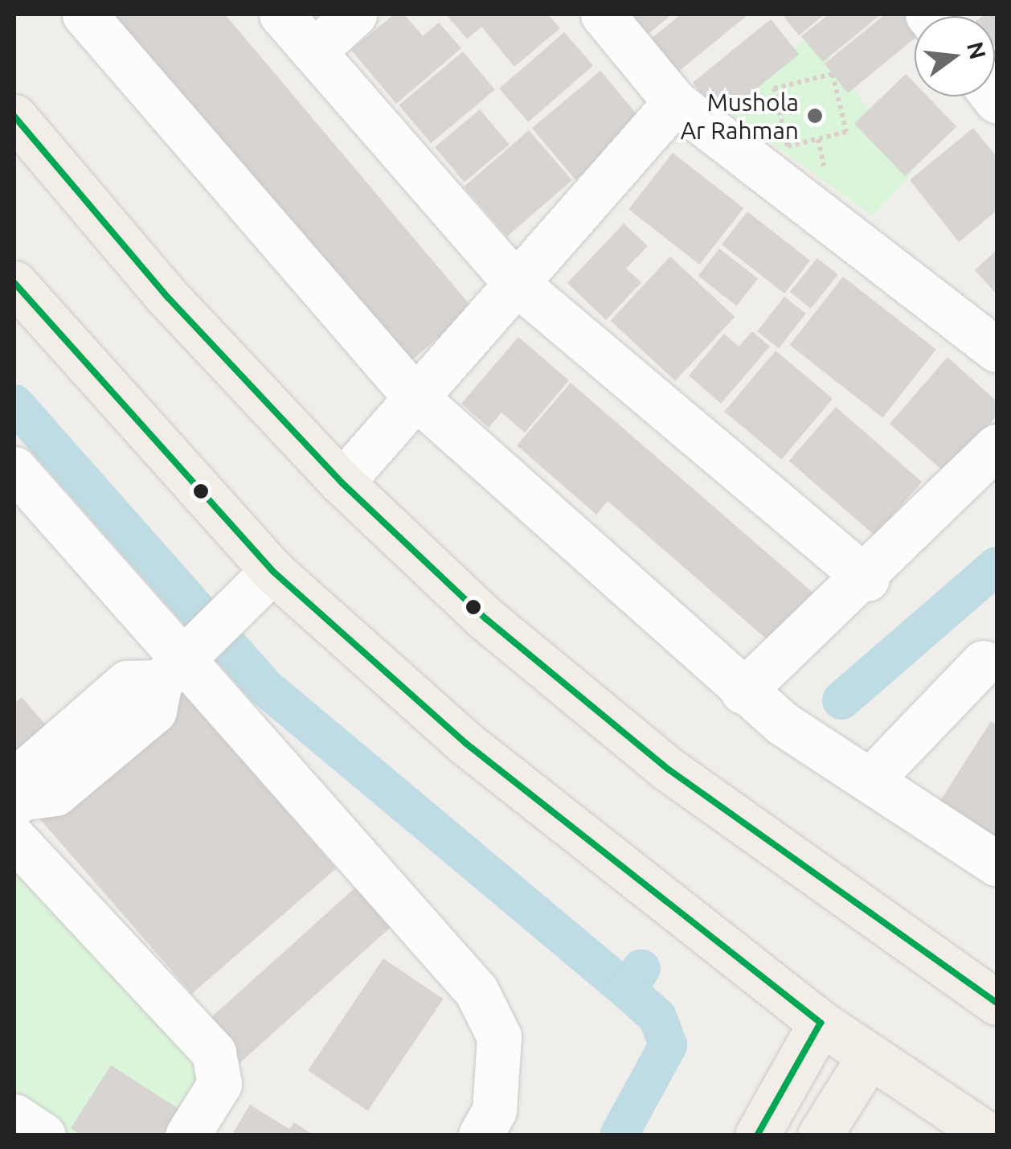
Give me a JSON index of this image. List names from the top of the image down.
{
  "places": ["Mushola Ar Rahman"],
  "north": "right"
}
